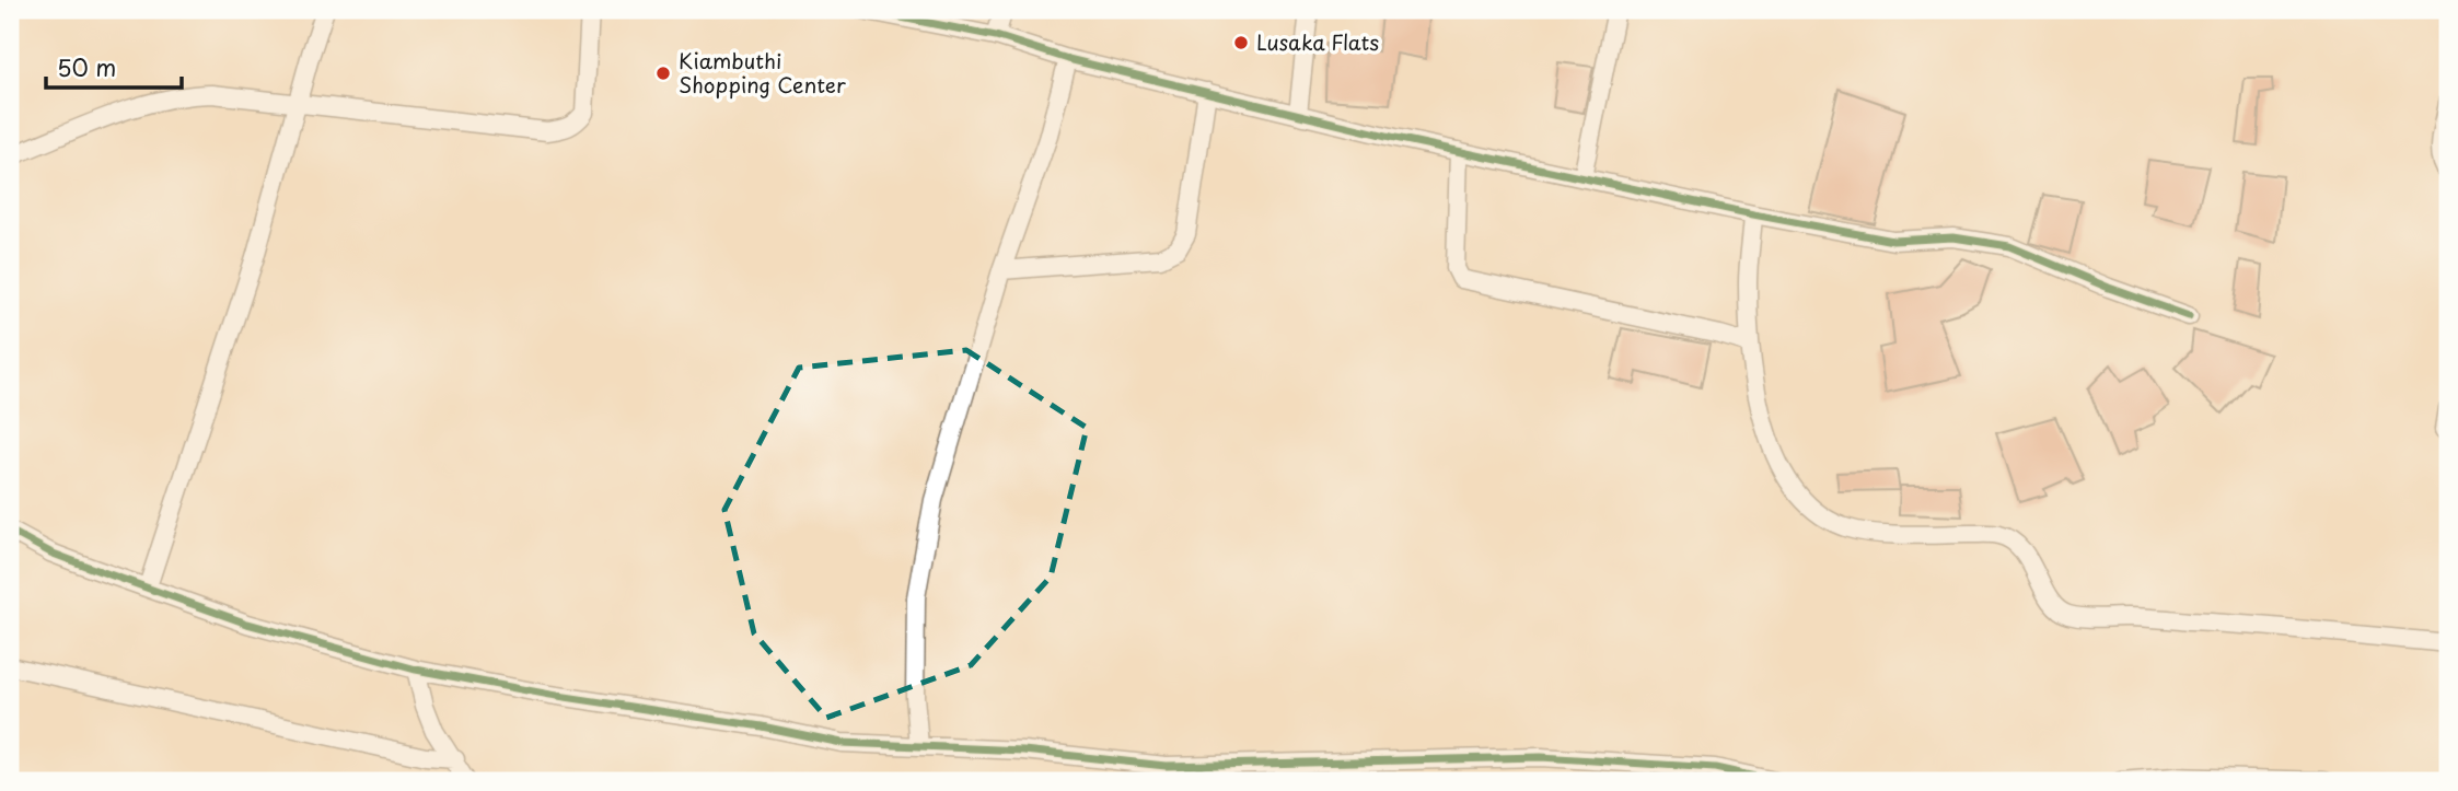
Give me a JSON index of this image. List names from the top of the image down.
{
  "places": ["Lusaka Flats", "Kiambuthi Shopping Center"],
  "scale_bar": "50 m"
}
